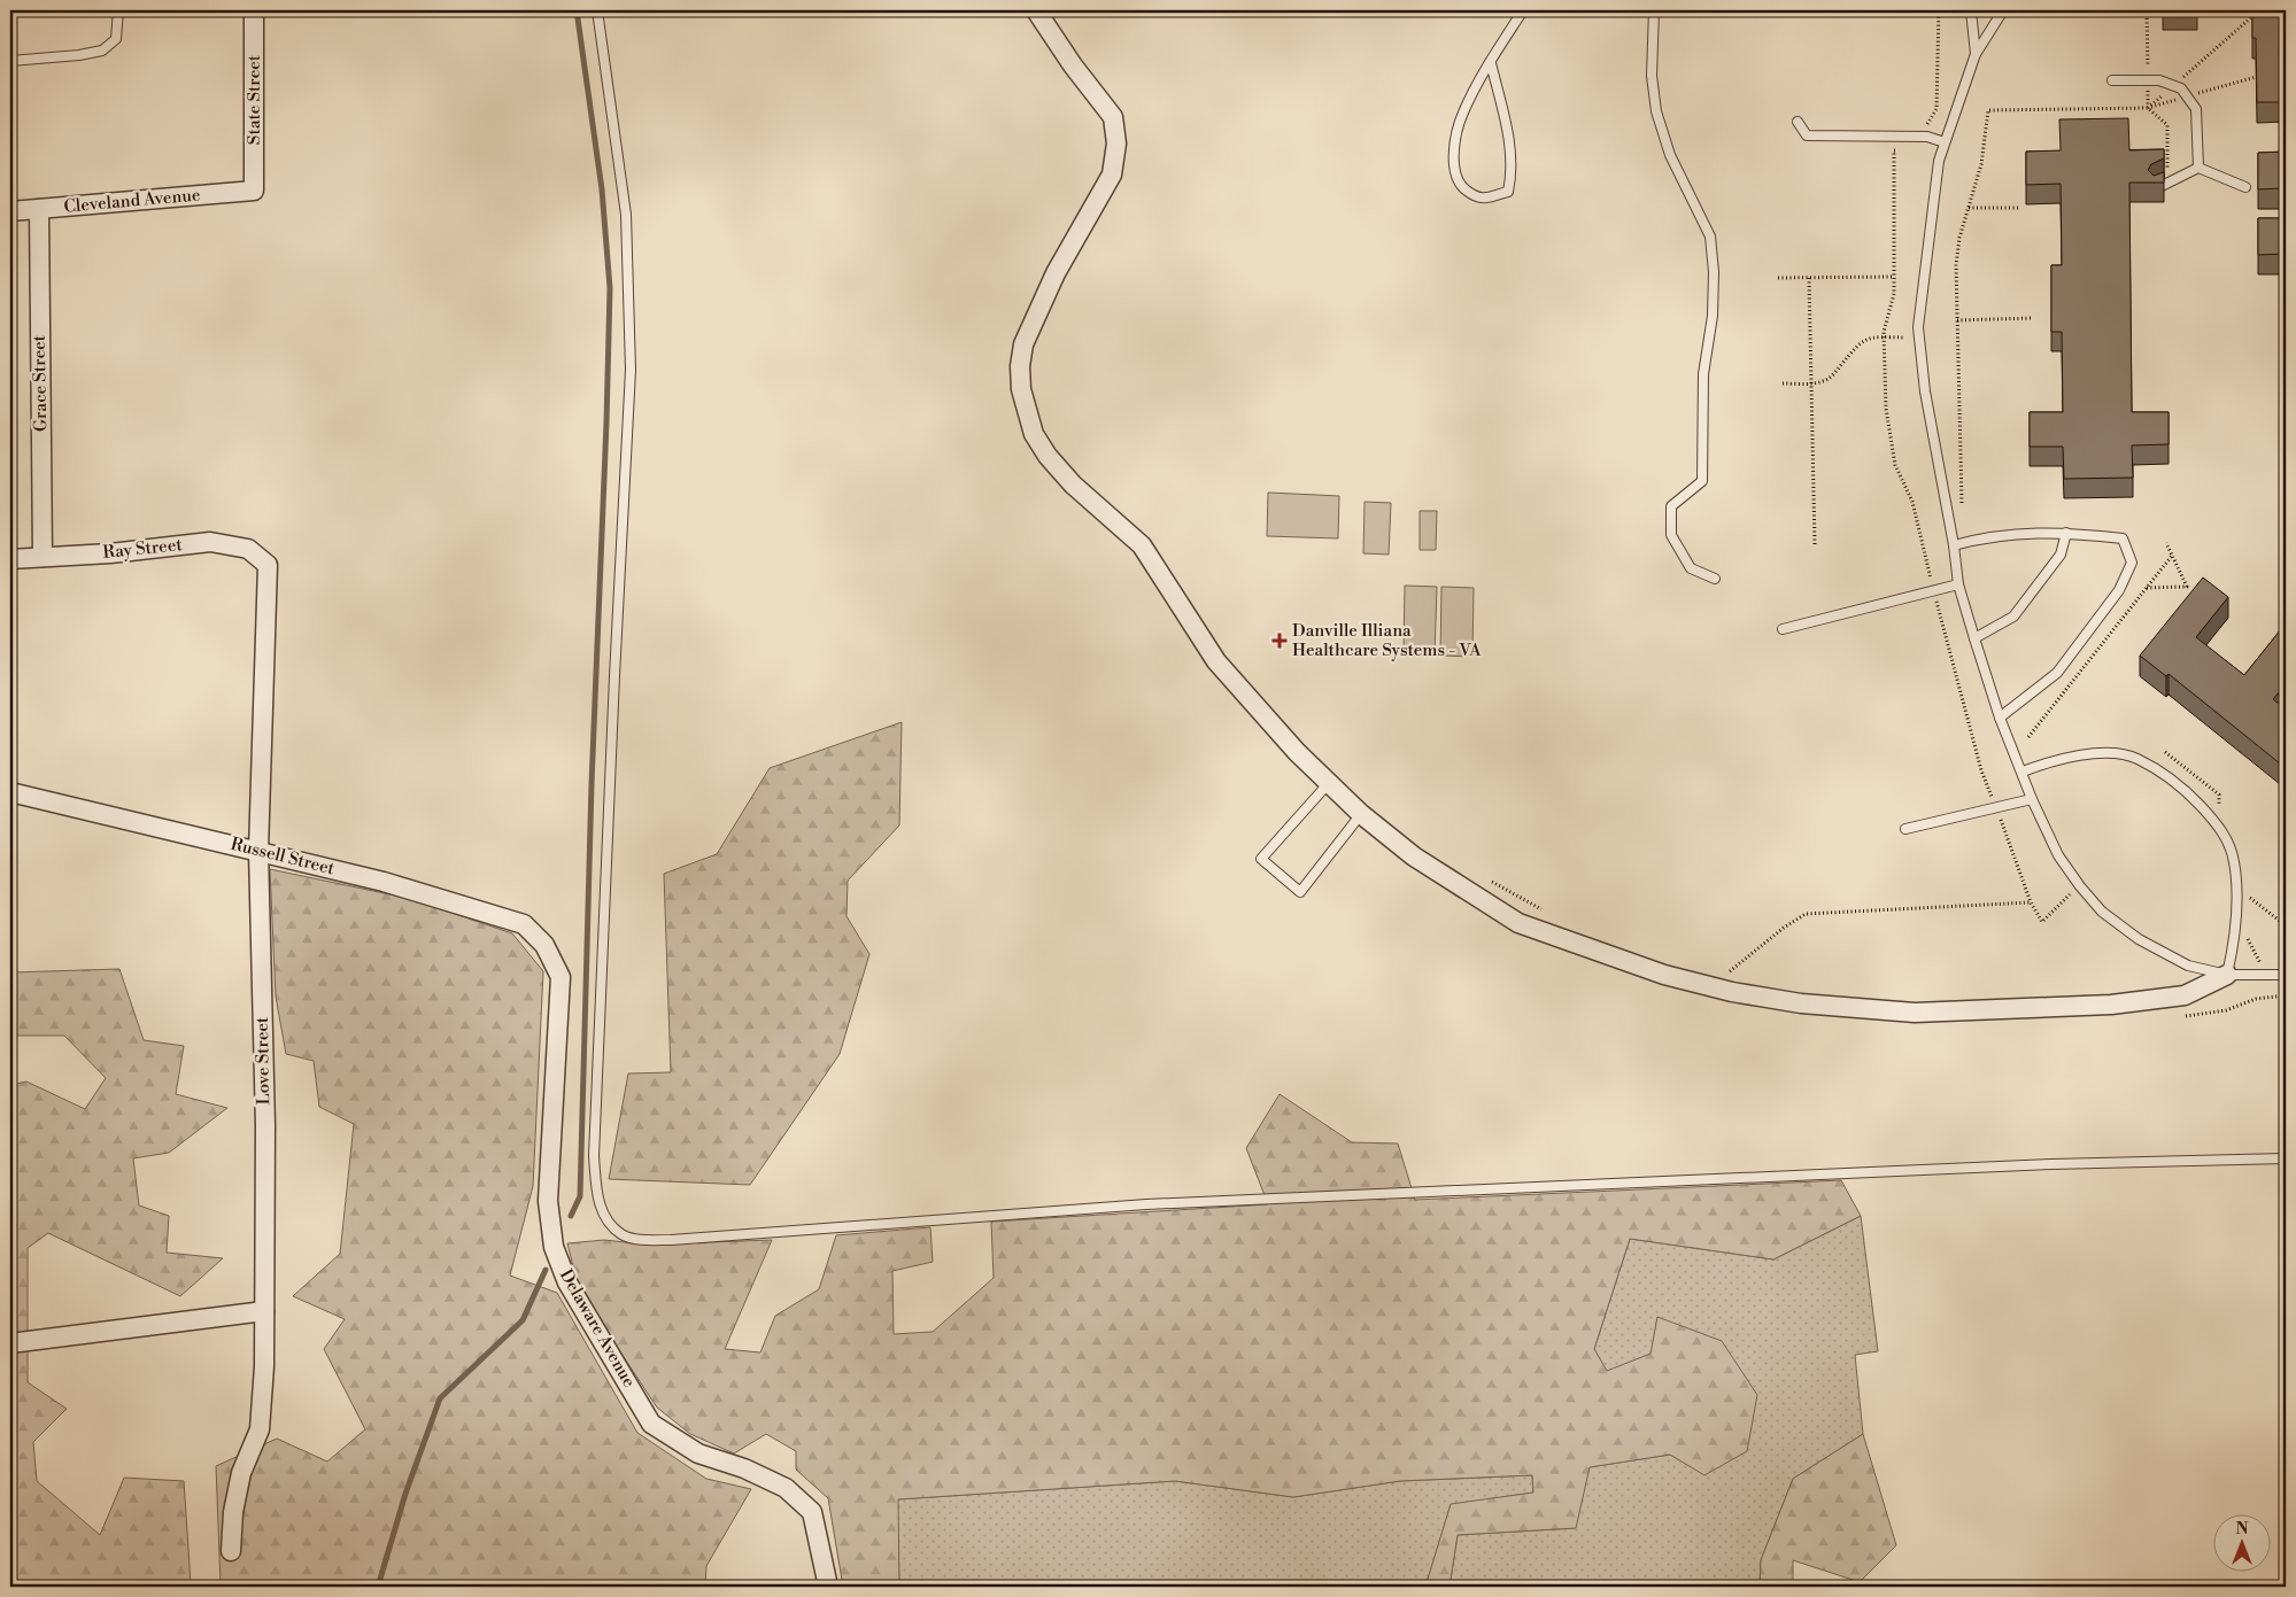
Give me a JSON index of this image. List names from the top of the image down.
{
  "streets": {
    "street": [
      "State Street",
      "Cleveland Avenue",
      "Grace Street",
      "Ray Street",
      "Russell Street",
      "Love Street",
      "Delaware Avenue"
    ]
  },
  "crossings": [
    ["State Street", "Cleveland Avenue"],
    ["Cleveland Avenue", "Grace Street"],
    ["Grace Street", "Ray Street"],
    ["Ray Street", "Love Street"],
    ["Russell Street", "Love Street"],
    ["Russell Street", "Delaware Avenue"]
  ],
  "places": {
    "health": ["Danville Illiana Healthcare Systems - VA"]
  },
  "north": "top"
}
